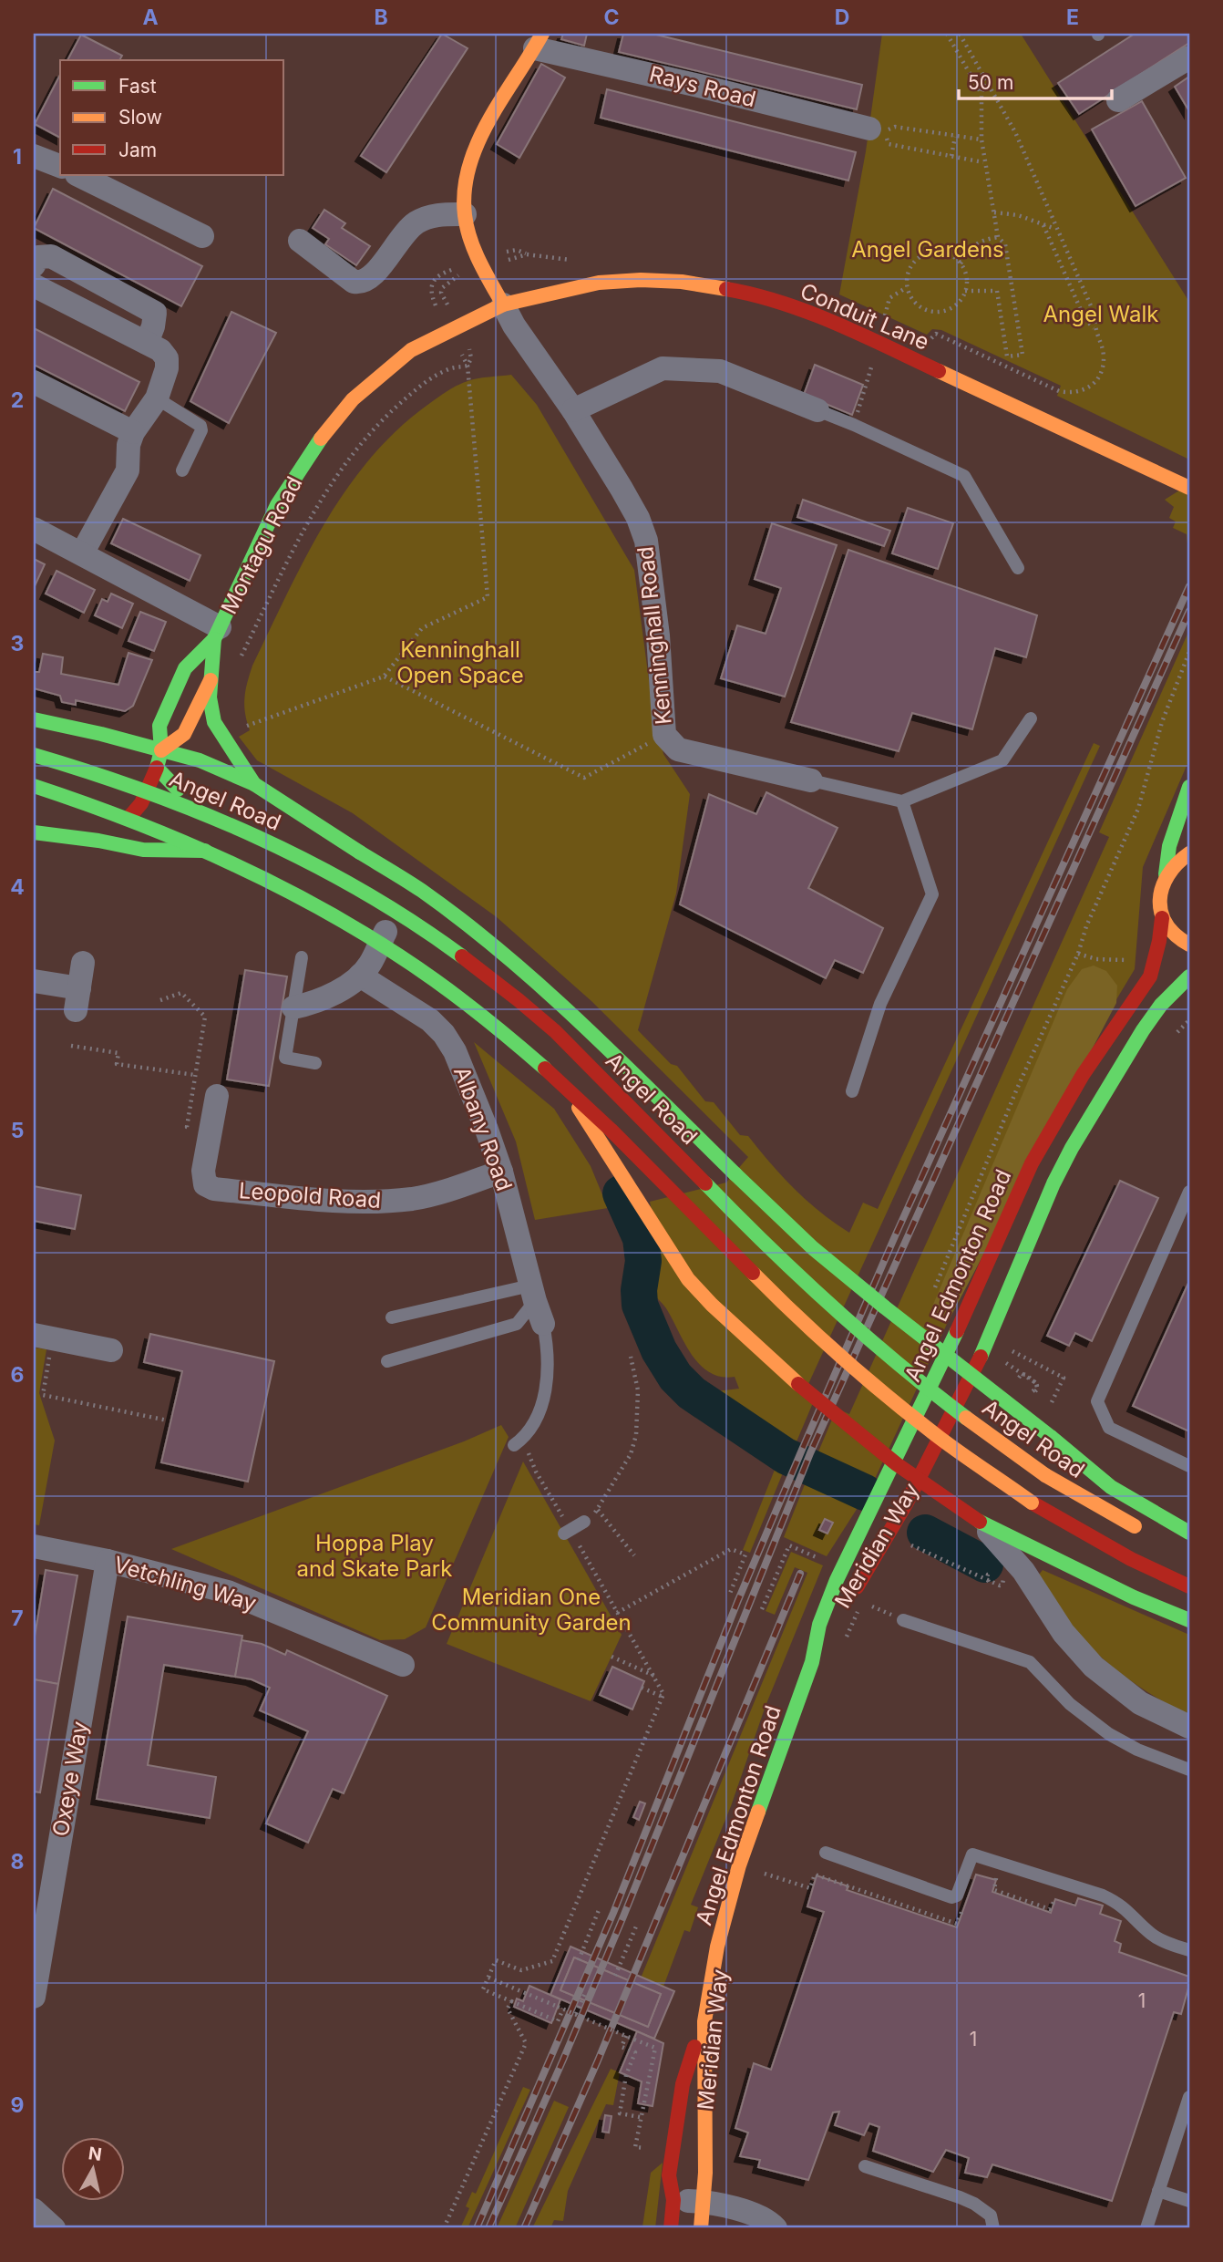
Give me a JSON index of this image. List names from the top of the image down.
{
  "streets": {
    "main road": [
      "Conduit Lane",
      "Montagu Road",
      "Angel Road",
      "Angel Edmonton Road"
    ],
    "street": [
      "Rays Road",
      "Kenninghall Road",
      "Albany Road",
      "Leopold Road",
      "Vetchling Way",
      "Oxeye Way"
    ],
    "path": ["Meridian Way"]
  },
  "crossings": [
    ["Conduit Lane", "Montagu Road"],
    ["Conduit Lane", "Kenninghall Road"],
    ["Montagu Road", "Kenninghall Road"],
    ["Albany Road", "Leopold Road"],
    ["Vetchling Way", "Oxeye Way"]
  ],
  "parks": [
    "Angel Gardens",
    "Angel Walk",
    "Kenninghall Open Space",
    "Hoppa Play and Skate Park",
    "Meridian One Community Garden"
  ],
  "house_numbers": ["1", "1"],
  "legend": ["Fast", "Slow", "Jam"],
  "scale_bar": "50 m",
  "north": "top",
  "grid": {
    "columns": [
      "A",
      "B",
      "C",
      "D",
      "E"
    ],
    "rows": [
      "1",
      "2",
      "3",
      "4",
      "5",
      "6",
      "7",
      "8",
      "9"
    ]
  }
}
